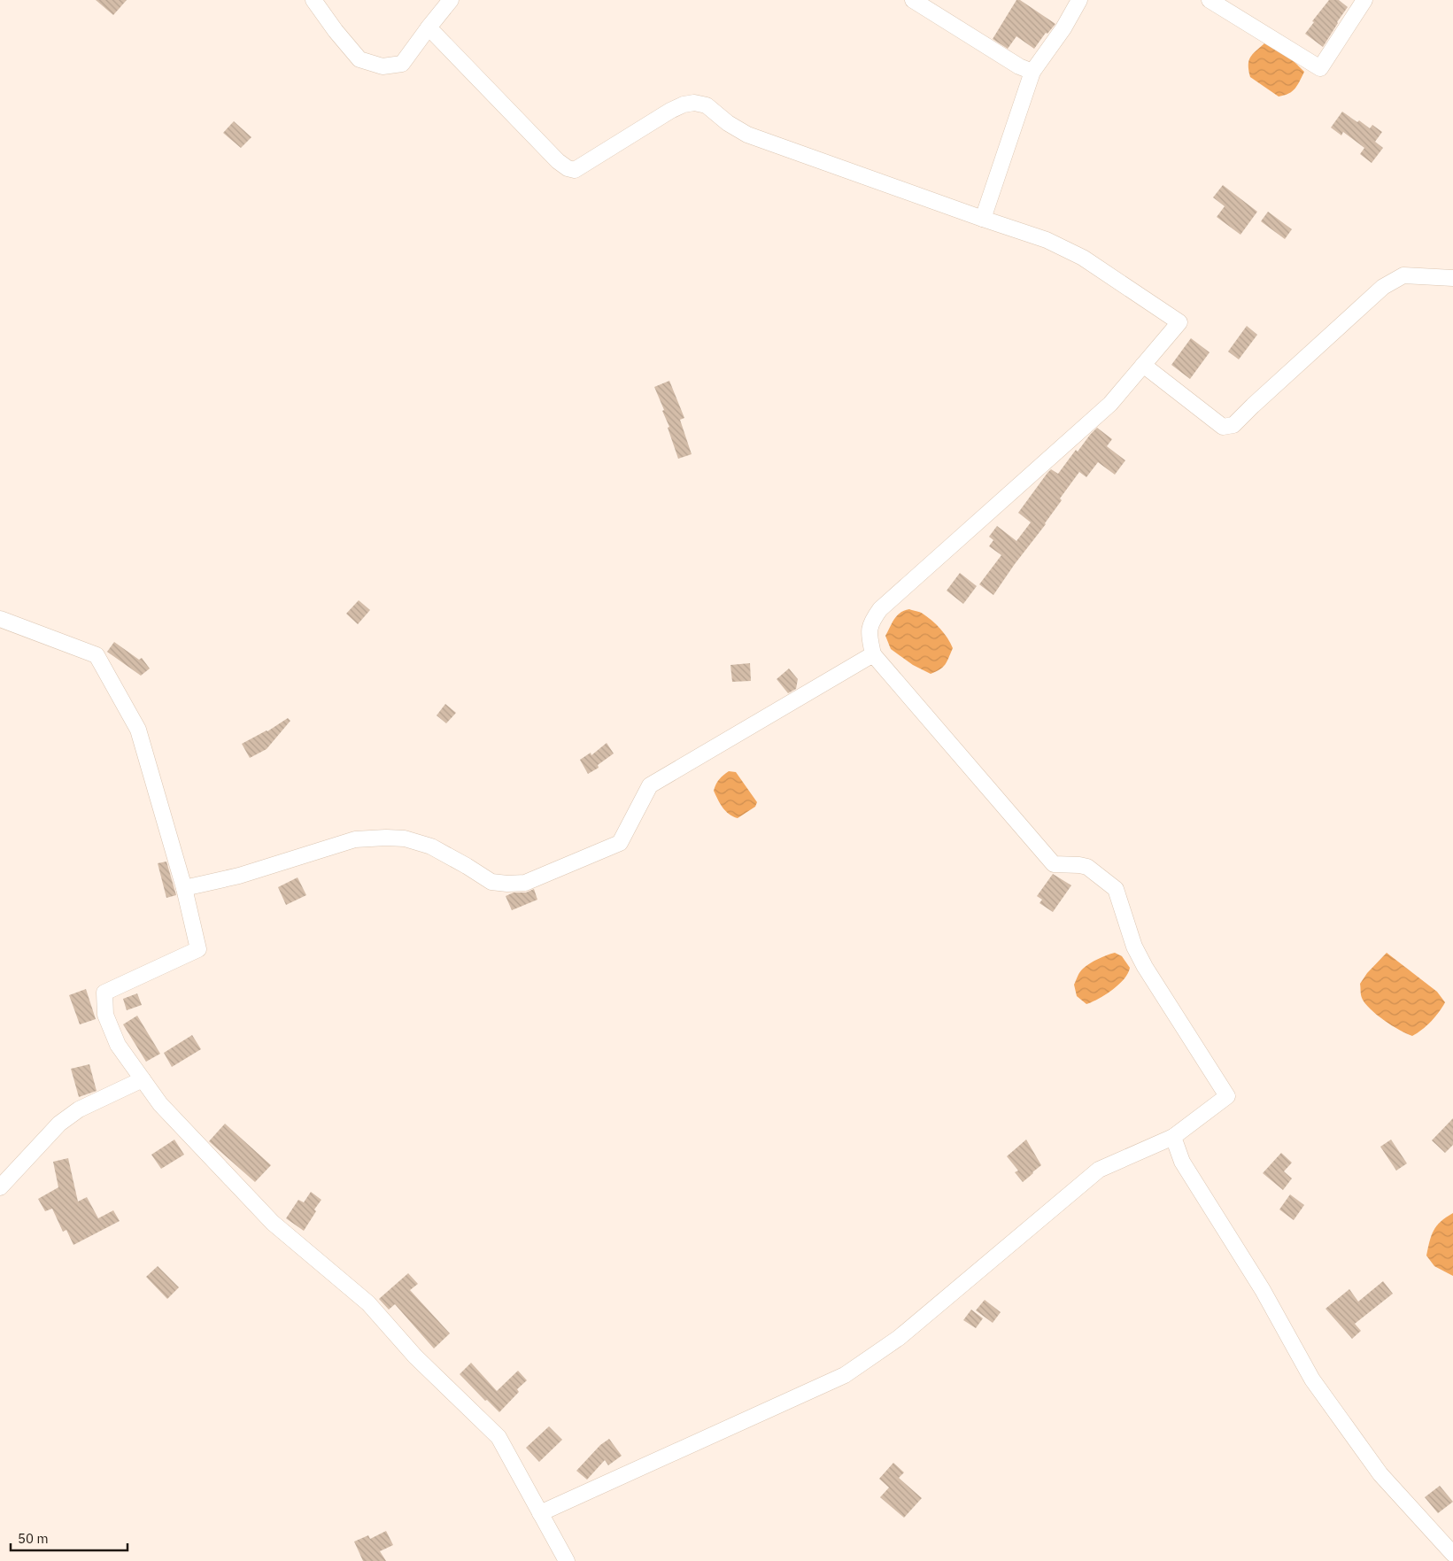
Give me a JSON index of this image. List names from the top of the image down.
{
  "scale_bar": "50 m"
}
